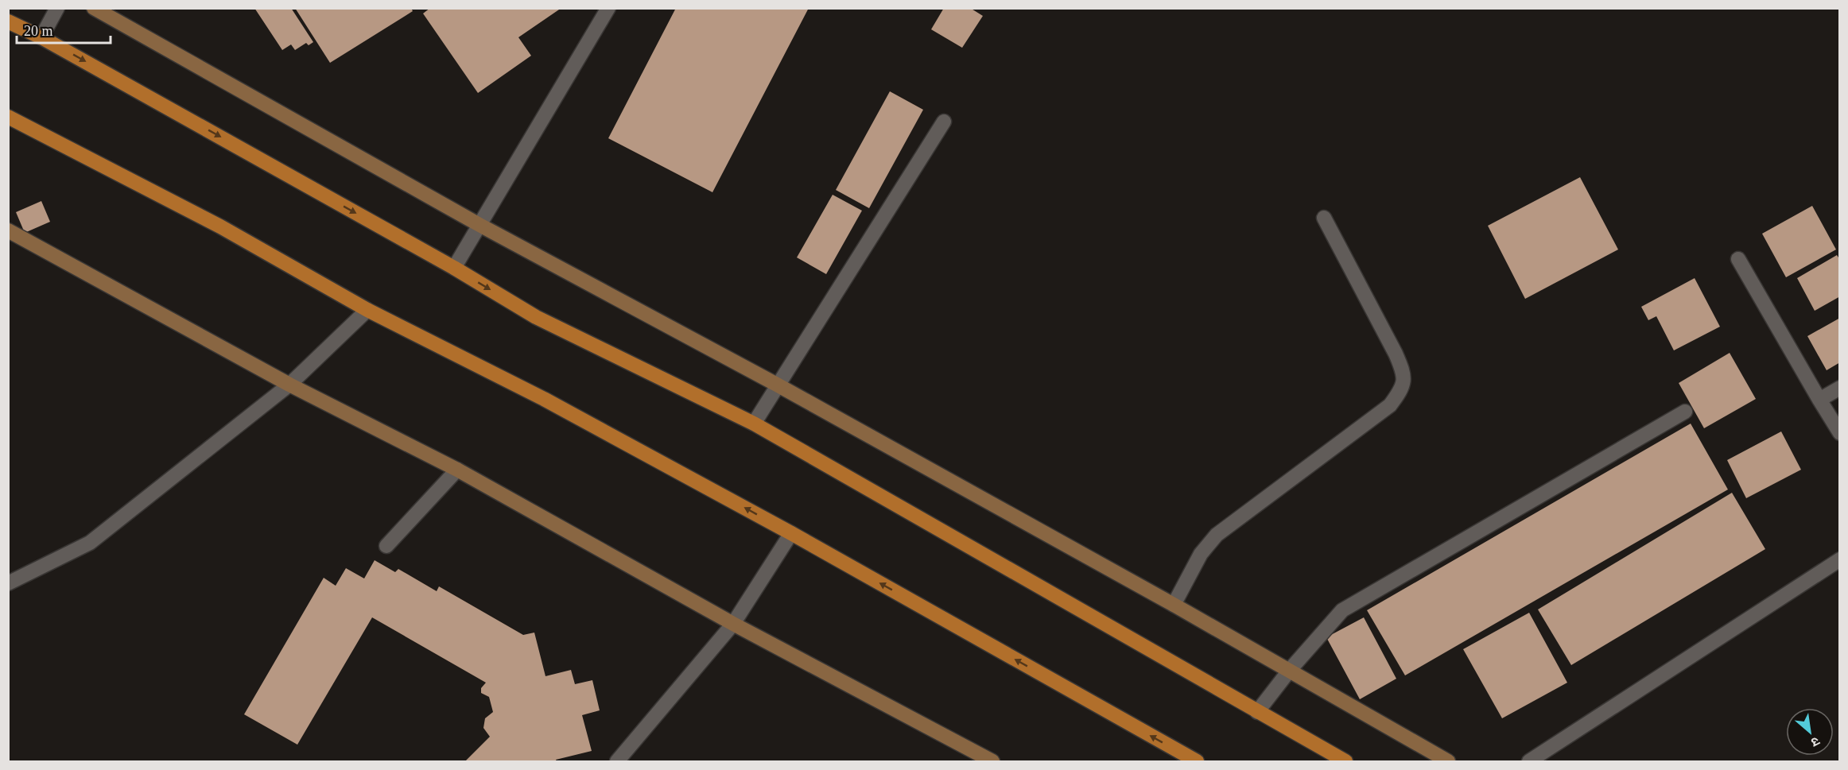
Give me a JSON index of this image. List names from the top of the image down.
{
  "scale_bar": "20 m",
  "north": "bottom right"
}
